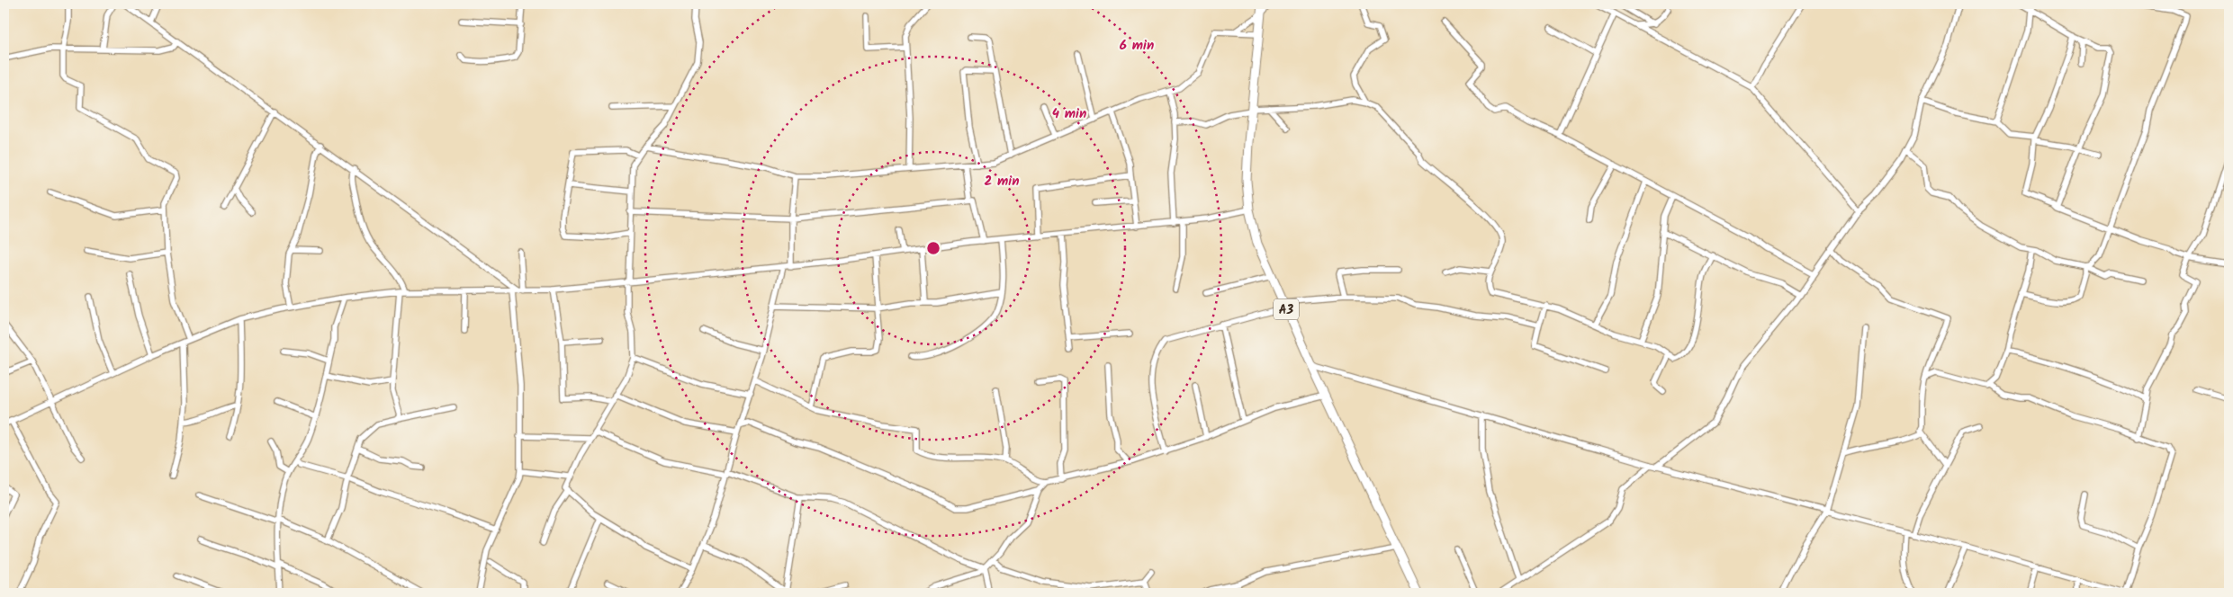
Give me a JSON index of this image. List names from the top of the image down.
{
  "streets": {
    "highway": ["A3"]
  },
  "rings": ["6 min", "4 min", "2 min"]
}
